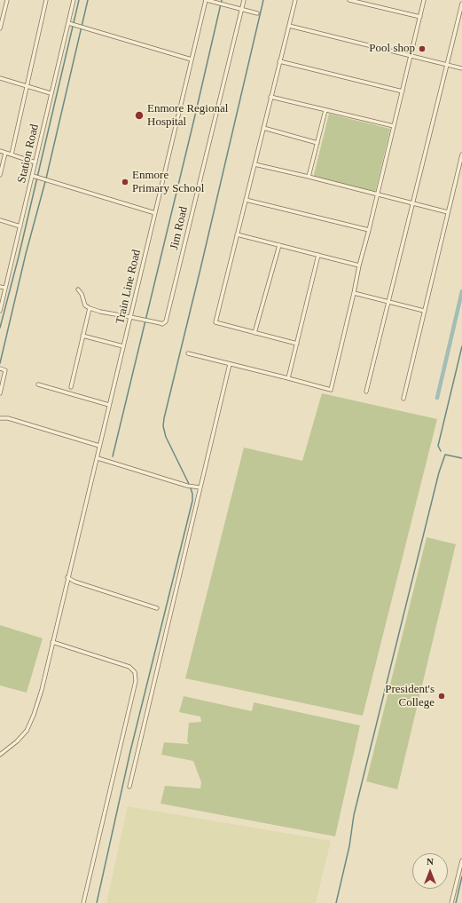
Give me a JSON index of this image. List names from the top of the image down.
{
  "streets": {
    "street": ["Station Road", "Jim Road", "Train Line Road"]
  },
  "crossings": [
    ["Jim Road", "Train Line Road"]
  ],
  "places": [
    "Pool shop",
    "Enmore Regional Hospital",
    "Enmore Primary School",
    "President's College"
  ],
  "north": "top"
}
